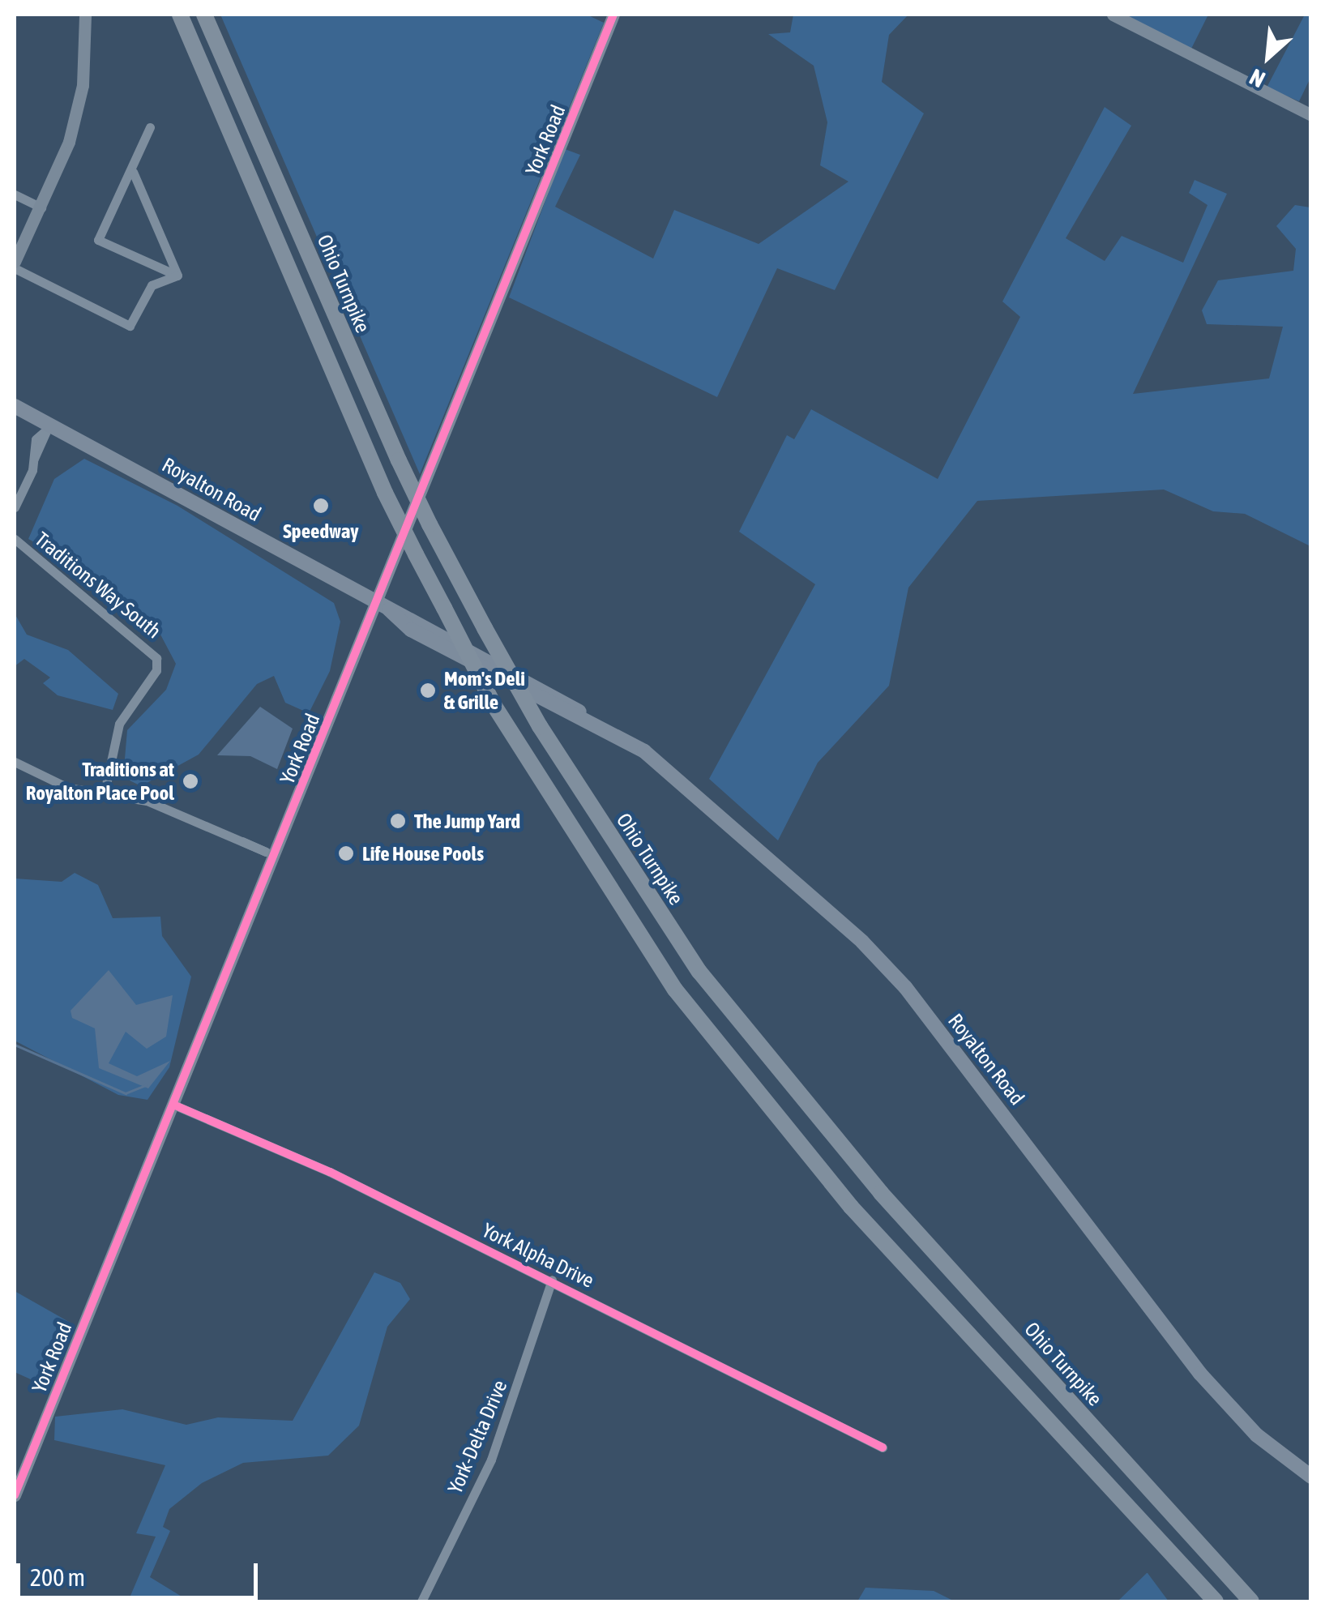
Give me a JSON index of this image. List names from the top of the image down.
{
  "streets": {
    "highway": ["Ohio Turnpike"],
    "main road": ["Royalton Road"],
    "street": [
      "York Road",
      "Traditions Way South",
      "York Alpha Drive",
      "York-Delta Drive"
    ]
  },
  "crossings": [
    ["York Road", "Royalton Road"],
    ["York Road", "York Alpha Drive"],
    ["York Alpha Drive", "York-Delta Drive"]
  ],
  "places": [
    "Speedway",
    "Mom's Deli & Grille",
    "Traditions at Royalton Place Pool",
    "The Jump Yard",
    "Life House Pools"
  ],
  "scale_bar": "200 m",
  "north": "bottom left"
}
